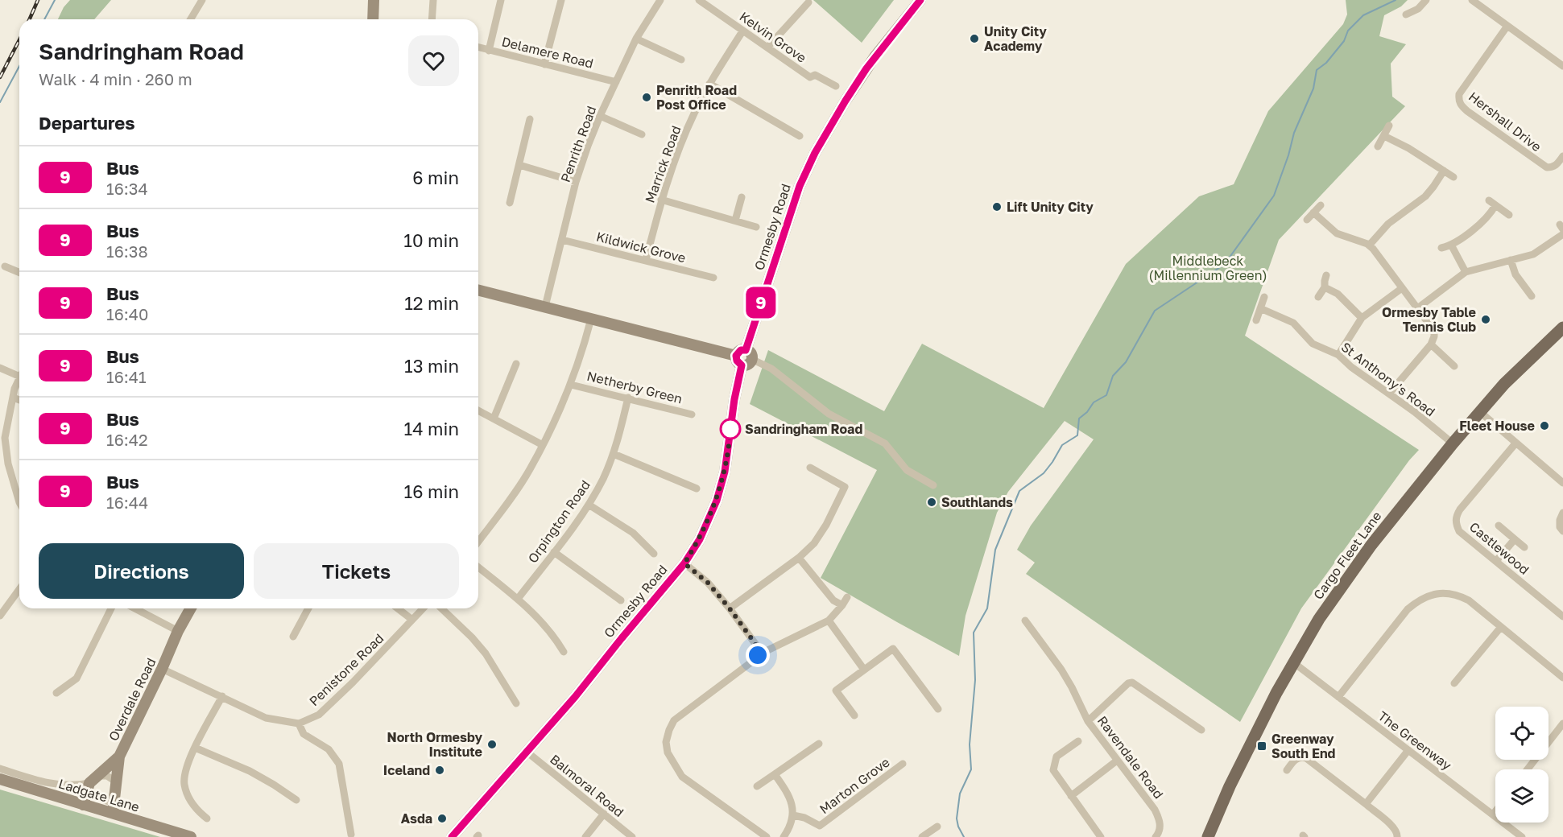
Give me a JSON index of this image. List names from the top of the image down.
{
  "streets": {
    "main road": ["Cargo Fleet Lane"],
    "street": [
      "Kelvin Grove",
      "Delamere Road",
      "Hershall Drive",
      "Penrith Road",
      "Marrick Road",
      "Ormesby Road",
      "Kildwick Grove",
      "St Anthony's Road",
      "Netherby Green",
      "Orpington Road",
      "Castlewood",
      "Penistone Road",
      "Overdale Road",
      "The Greenway",
      "Ravendale Road",
      "Balmoral Road",
      "Marton Grove",
      "Ladgate Lane"
    ]
  },
  "crossings": [
    ["Kelvin Grove", "Marrick Road"],
    ["Delamere Road", "Penrith Road"],
    ["Penrith Road", "Kildwick Grove"],
    ["Marrick Road", "Kildwick Grove"],
    ["Ormesby Road", "Balmoral Road"],
    ["St Anthony's Road", "Cargo Fleet Lane"],
    ["Netherby Green", "Orpington Road"],
    ["Cargo Fleet Lane", "The Greenway"],
    ["Overdale Road", "Ladgate Lane"]
  ],
  "parks": ["Middlebeck (Millennium Green)"],
  "places": {
    "other": [
      "Unity City Academy",
      "Penrith Road Post Office",
      "Lift Unity City",
      "Ormesby Table Tennis Club",
      "Fleet House",
      "Sandringham Road",
      "Southlands",
      "North Ormesby Institute",
      "Iceland",
      "Asda"
    ],
    "transit": ["Greenway South End"]
  },
  "lines": ["bus line 9"],
  "page": {
    "on_map": "9",
    "heading": [
      ["Sandringham Road", "Walk · 4 min · 260 m"],
      "Departures"
    ],
    "list": [
      {
        "mark": "9",
        "name": "Bus",
        "note": "16:34",
        "value": "6 min"
      },
      {
        "mark": "9",
        "name": "Bus",
        "note": "16:38",
        "value": "10 min"
      },
      {
        "mark": "9",
        "name": "Bus",
        "note": "16:40",
        "value": "12 min"
      },
      {
        "mark": "9",
        "name": "Bus",
        "note": "16:41",
        "value": "13 min"
      },
      {
        "mark": "9",
        "name": "Bus",
        "note": "16:42",
        "value": "14 min"
      },
      {
        "mark": "9",
        "name": "Bus",
        "note": "16:44",
        "value": "16 min"
      }
    ],
    "buttons": ["Directions", "Tickets"]
  }
}
